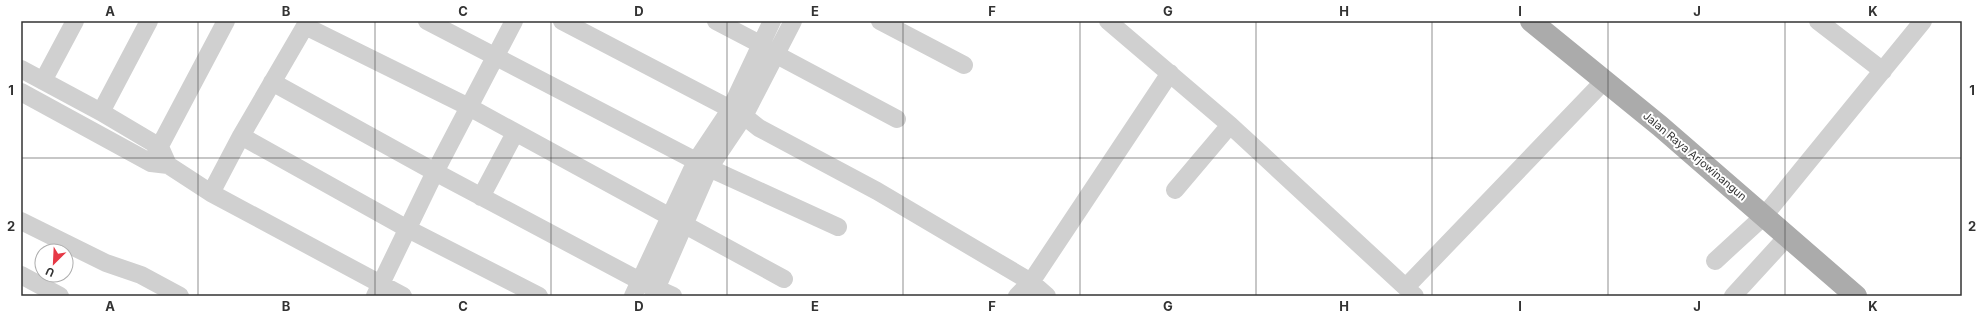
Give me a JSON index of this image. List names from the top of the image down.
{
  "streets": {
    "main road": ["Jalan Raya Arjowinangun"]
  },
  "north": "bottom left",
  "grid": {
    "columns": [
      "A",
      "B",
      "C",
      "D",
      "E",
      "F",
      "G",
      "H",
      "I",
      "J",
      "K"
    ],
    "rows": ["1", "2"]
  }
}
